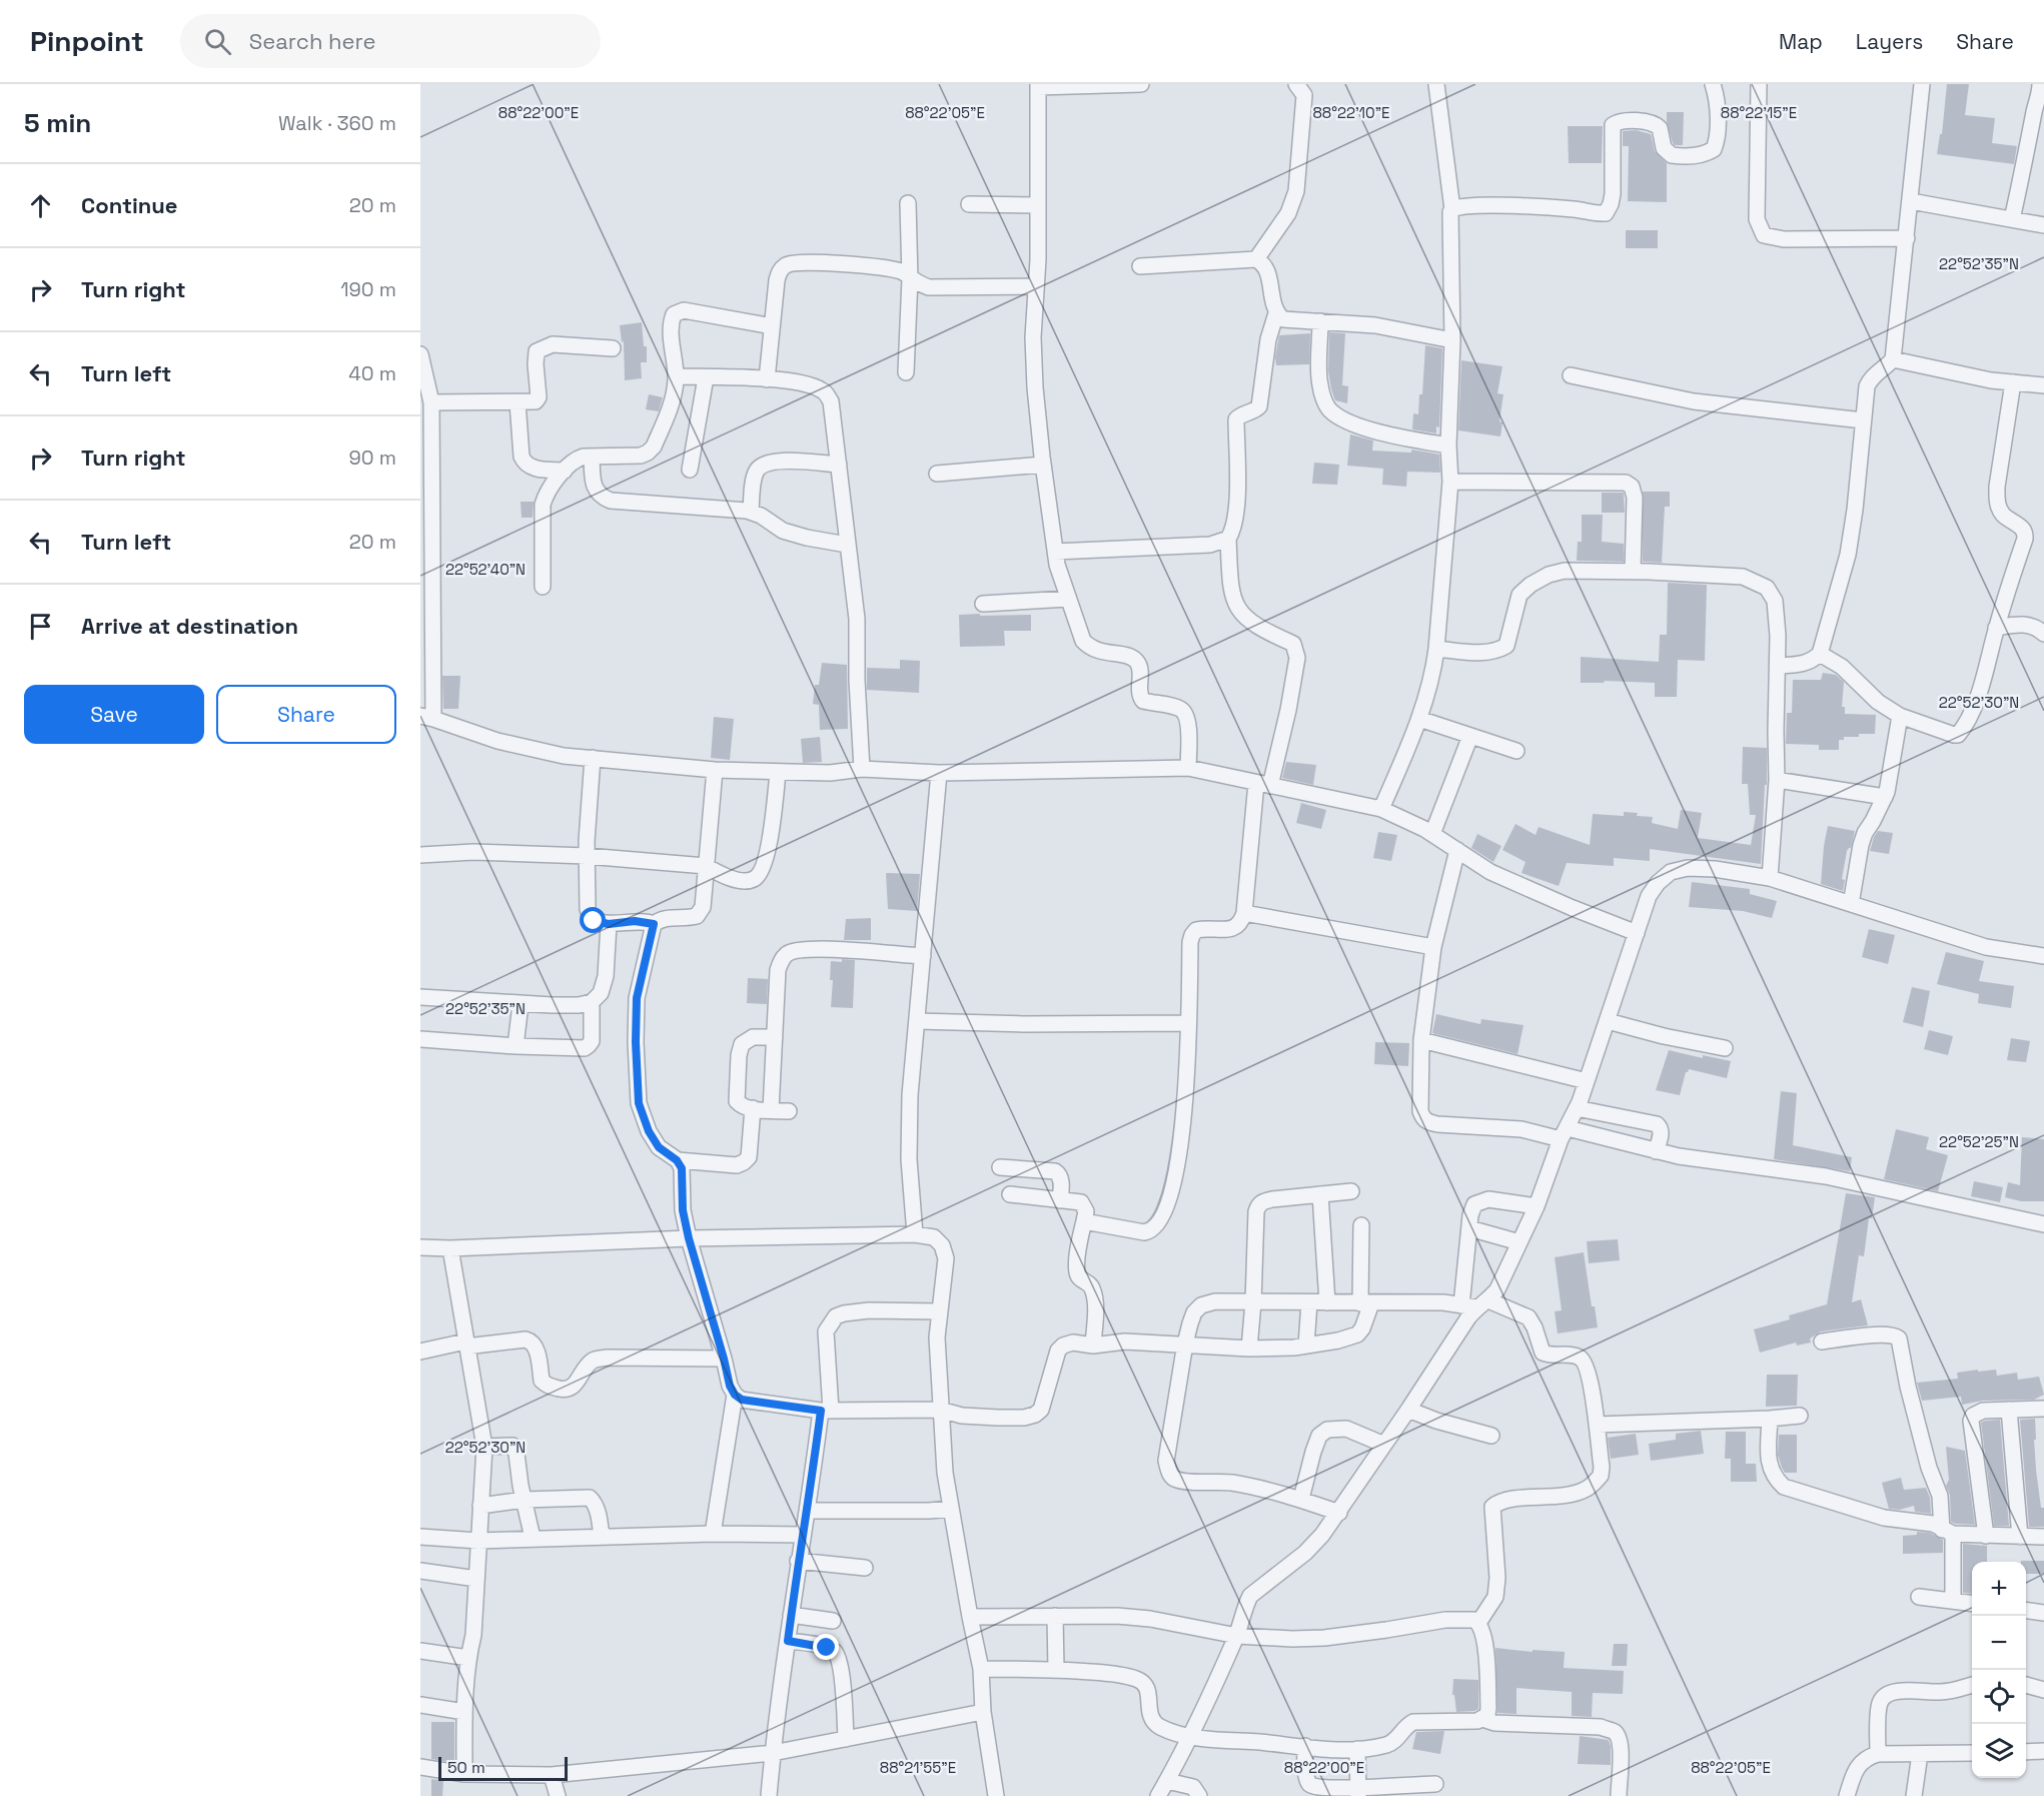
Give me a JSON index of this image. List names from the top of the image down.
{
  "scale_bar": "50 m",
  "page": {
    "header": "Pinpoint",
    "search": "Search here",
    "nav": ["Map", "Layers", "Share"],
    "heading": ["5 min", "Walk · 360 m"],
    "list": [
      ["Continue", "20 m"],
      ["Turn right", "190 m"],
      ["Turn left", "40 m"],
      ["Turn right", "90 m"],
      ["Turn left", "20 m"],
      "Arrive at destination"
    ],
    "buttons": ["Save", "Share"],
    "map_buttons": ["+", "−"],
    "scale": "50 m"
  },
  "coordinates": [
    "88°22'05\"E",
    "88°22'10\"E",
    "88°22'00\"E",
    "88°22'15\"E",
    "22°52'35\"N",
    "22°52'40\"N",
    "22°52'30\"N",
    "22°52'25\"N",
    "88°21'55\"E"
  ]
}
